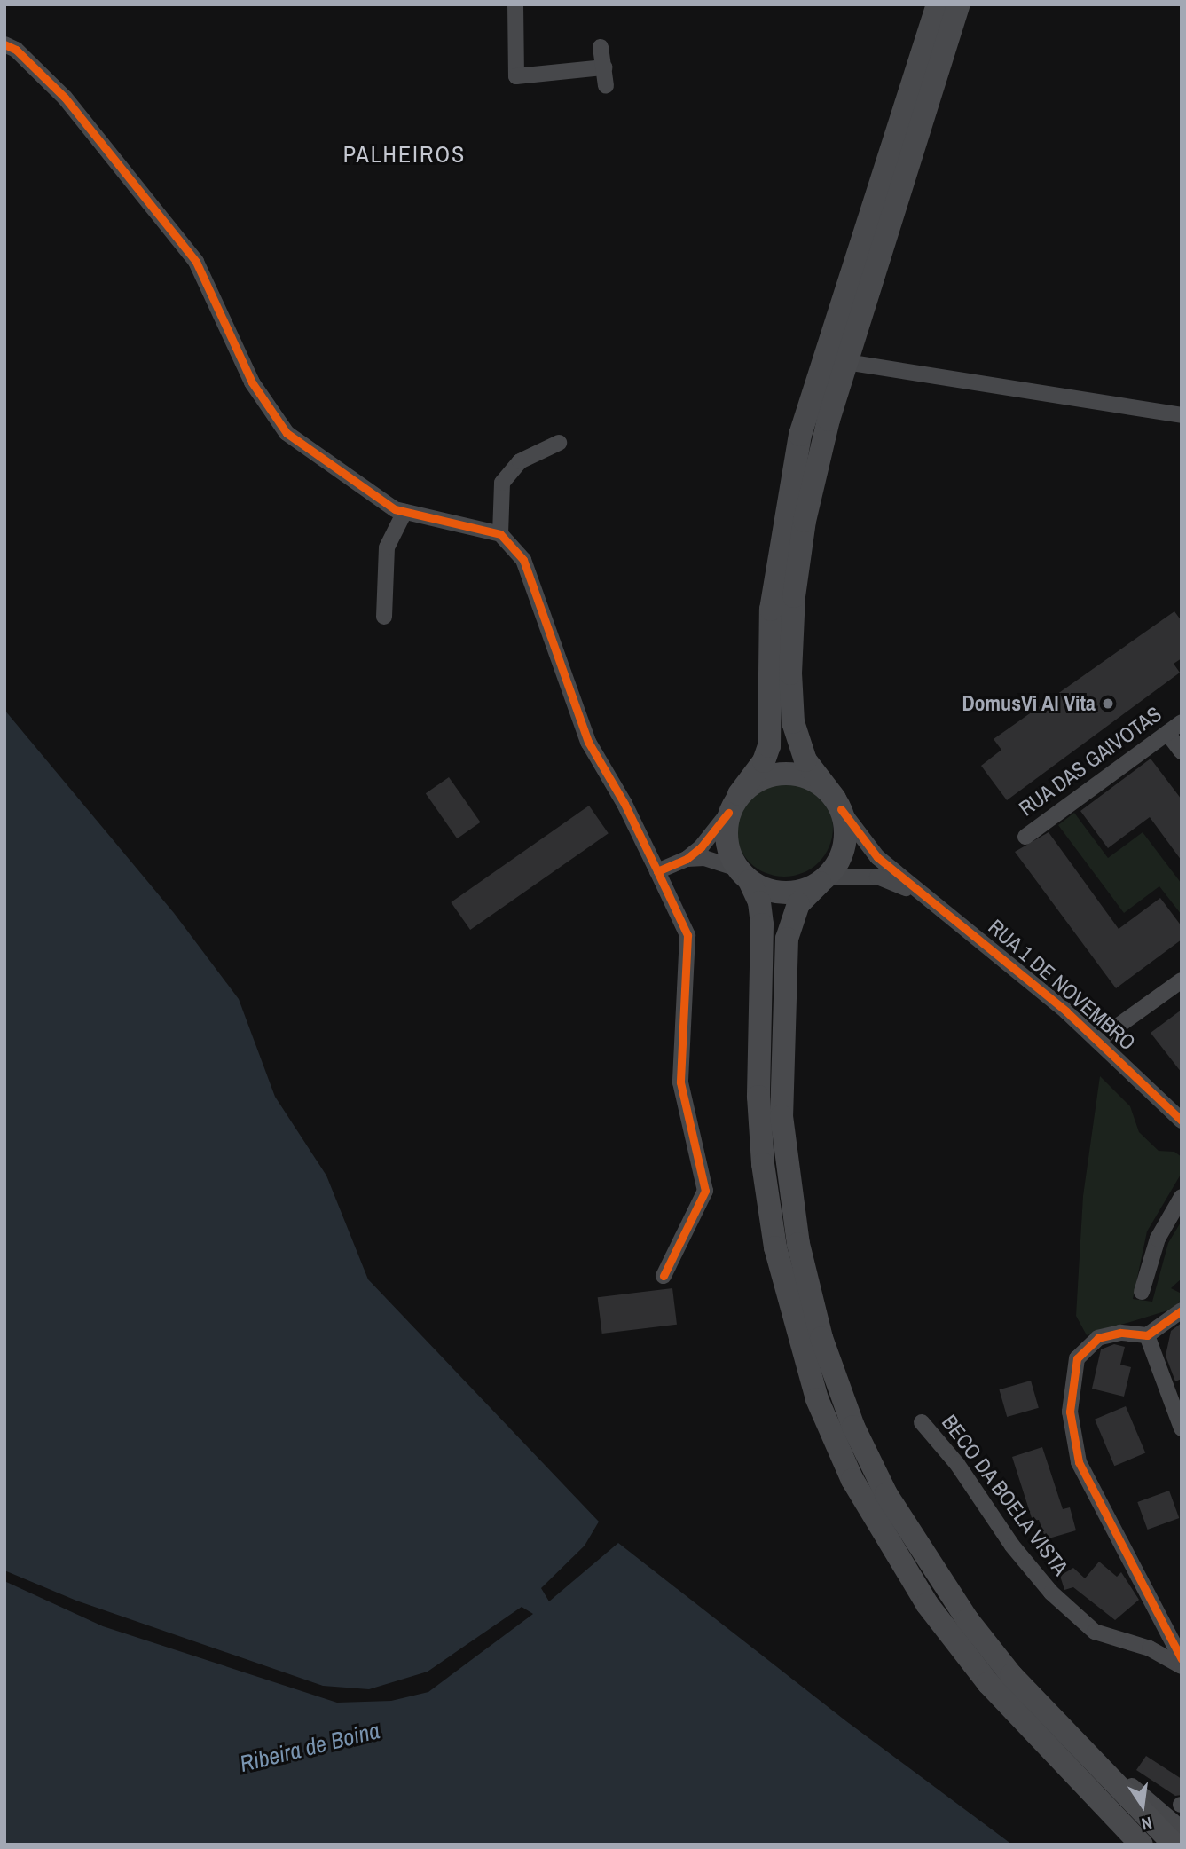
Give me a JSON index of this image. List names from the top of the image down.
{
  "streets": {
    "street": ["RUA DAS GAIVOTAS", "RUA 1 DE NOVEMBRO", "BECO DA BOELA VISTA"]
  },
  "districts": ["PALHEIROS"],
  "water": ["Ribeira de Boina"],
  "places": ["DomusVi Al Vita"],
  "north": "bottom"
}
